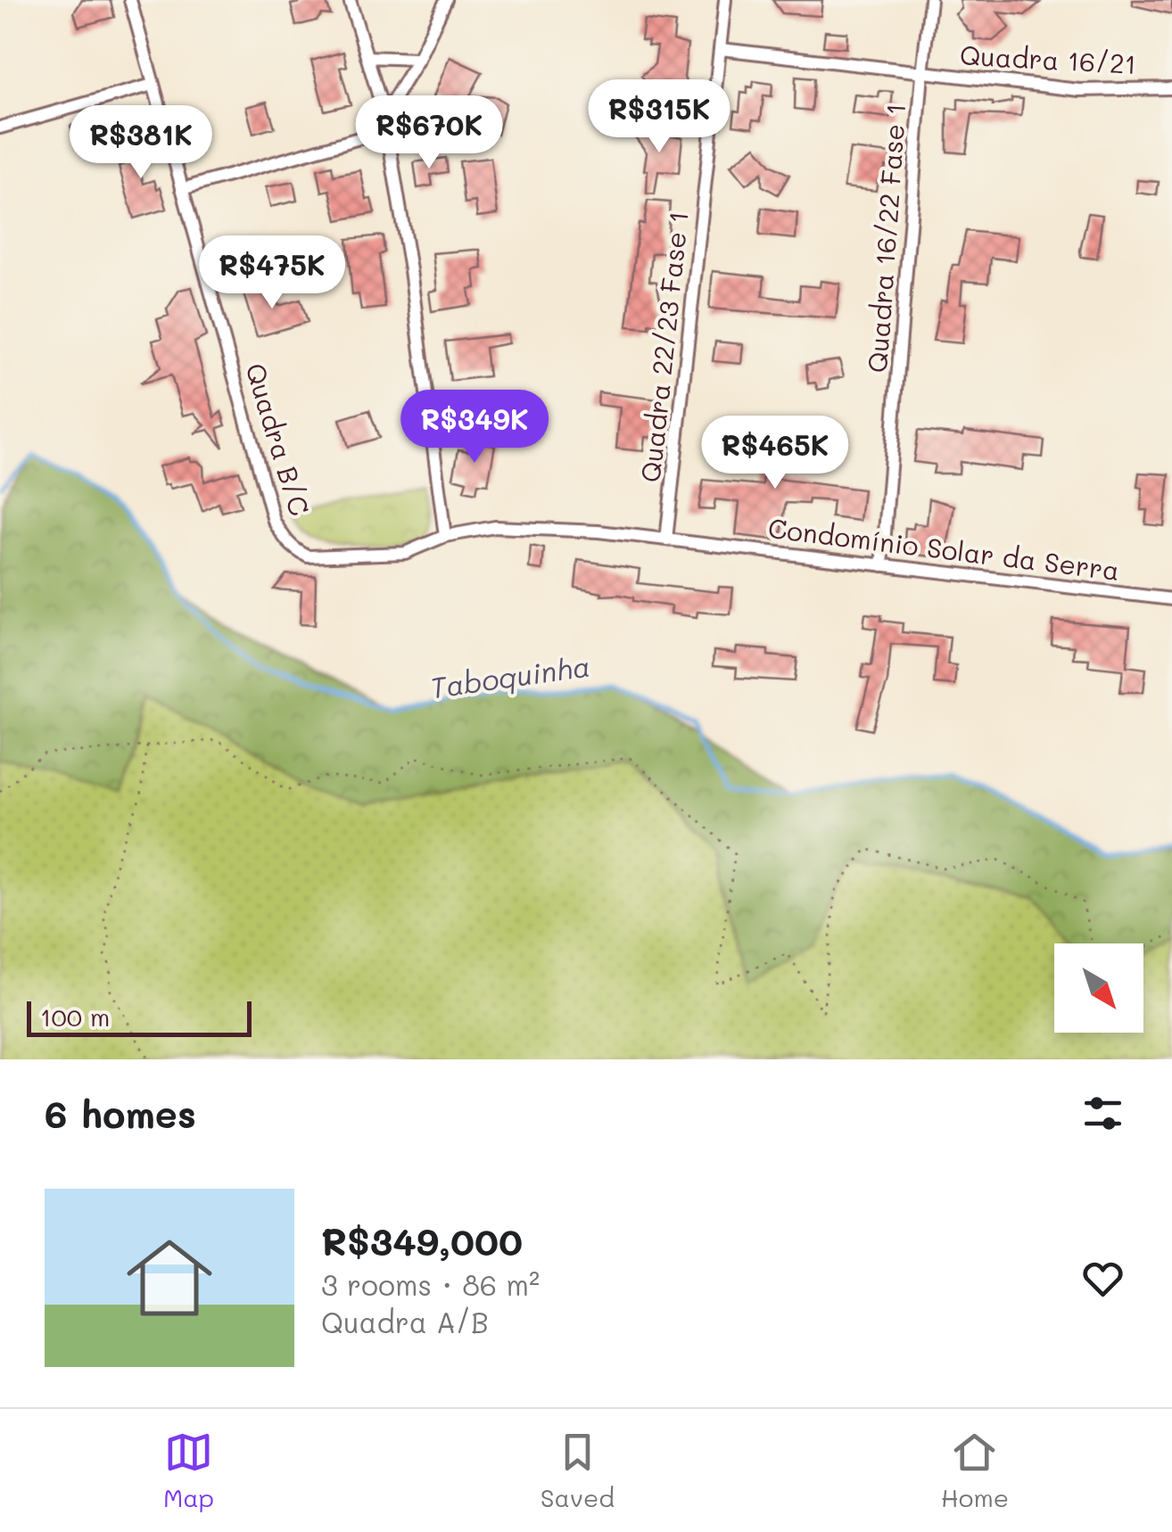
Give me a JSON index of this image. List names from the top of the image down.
{
  "streets": {
    "street": [
      "Quadra 16/21",
      "Quadra 16/22 Fase 1",
      "Quadra 22/23 Fase 1",
      "Quadra B/C",
      "Condomínio Solar da Serra"
    ]
  },
  "crossings": [
    ["Quadra 16/21", "Quadra 16/22 Fase 1"],
    ["Quadra 16/21", "Quadra 22/23 Fase 1"],
    ["Quadra 16/22 Fase 1", "Condomínio Solar da Serra"],
    ["Quadra 22/23 Fase 1", "Condomínio Solar da Serra"],
    ["Quadra B/C", "Condomínio Solar da Serra"]
  ],
  "water": ["Taboquinha"],
  "scale_bar": "100 m",
  "north": "bottom right",
  "page": {
    "price": [
      "R$315K",
      "R$670K",
      "R$381K",
      "R$475K",
      "R$349K",
      "R$465K"
    ],
    "scale": "100 m",
    "heading": "6 homes",
    "list": [
      {
        "name": "R$349,000",
        "note": "3 rooms · 86 m² · Quadra A/B"
      }
    ],
    "tabs": ["Map", "Saved", "Home"]
  }
}
